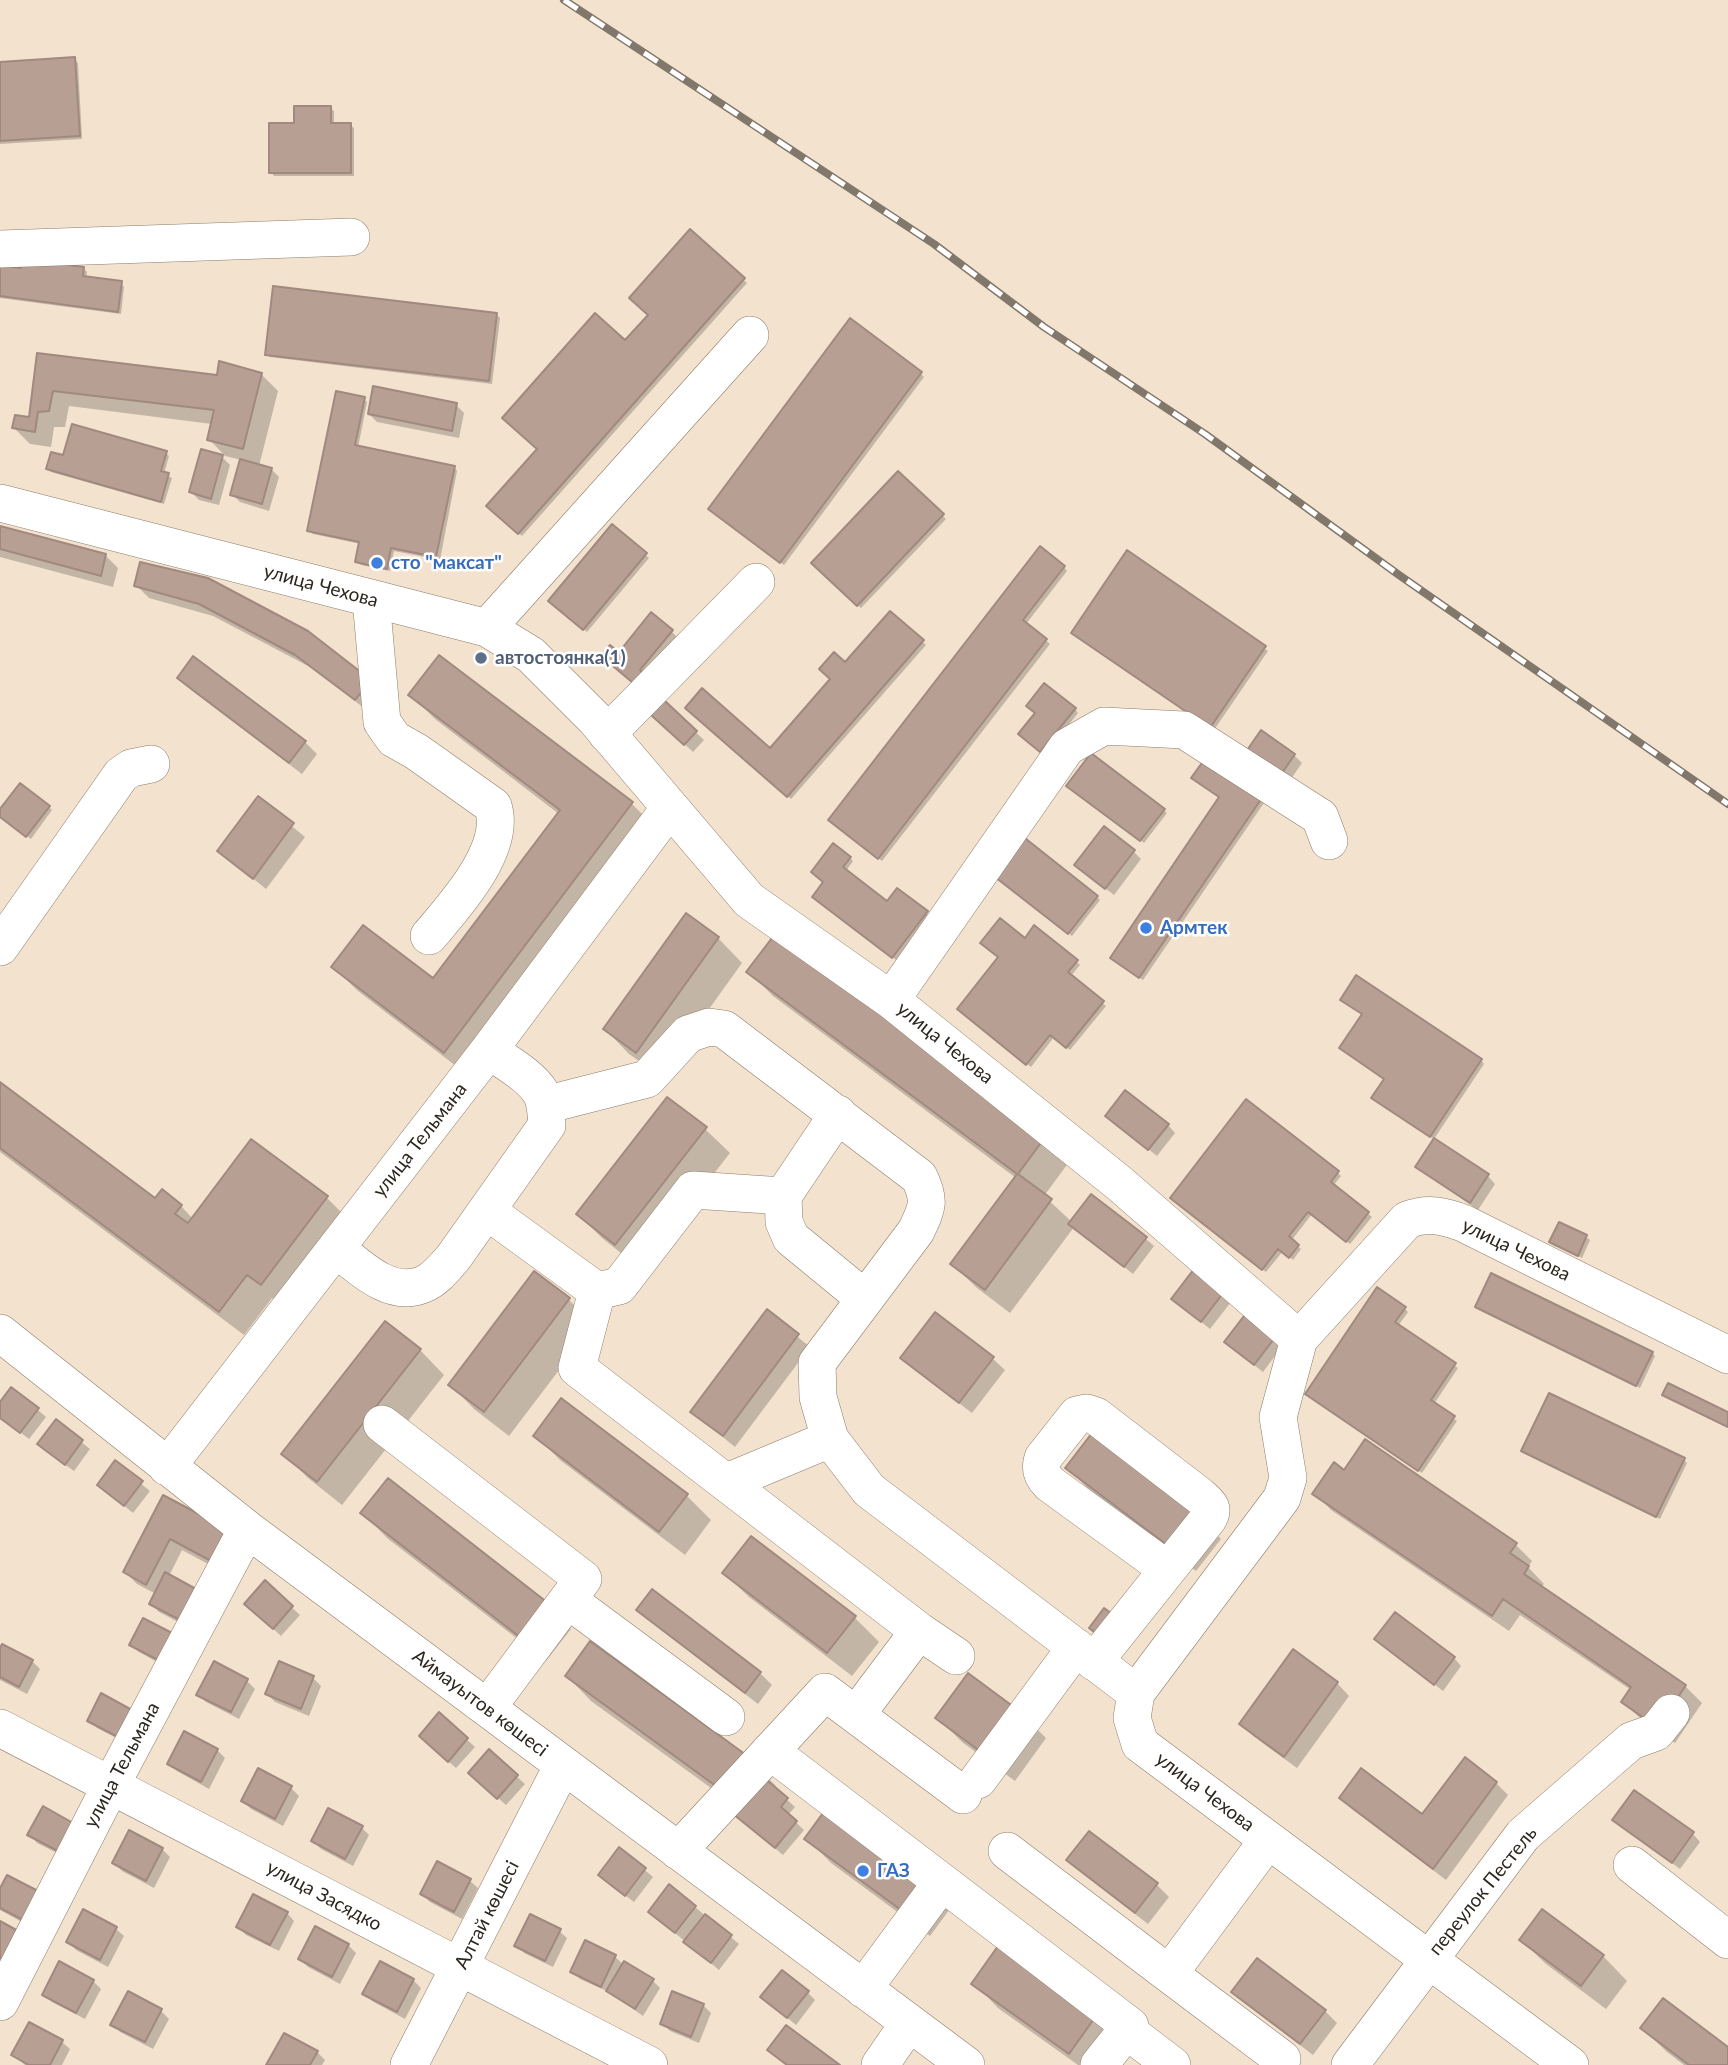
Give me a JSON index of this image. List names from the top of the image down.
{
  "streets": {
    "street": [
      "улица Чехова",
      "улица Тельмана",
      "Аймауытов көшесі",
      "переулок Пестель",
      "улица Засядко",
      "Алтай көшесі"
    ]
  },
  "crossings": [
    ["улица Чехова", "улица Тельмана"],
    ["улица Чехова", "переулок Пестель"],
    ["улица Тельмана", "Аймауытов көшесі"],
    ["улица Тельмана", "улица Засядко"],
    ["Аймауытов көшесі", "Алтай көшесі"],
    ["улица Засядко", "Алтай көшесі"]
  ],
  "places": [
    "сто \"максат\"",
    "автостоянка(1)",
    "Армтек",
    "ГАЗ"
  ]
}
